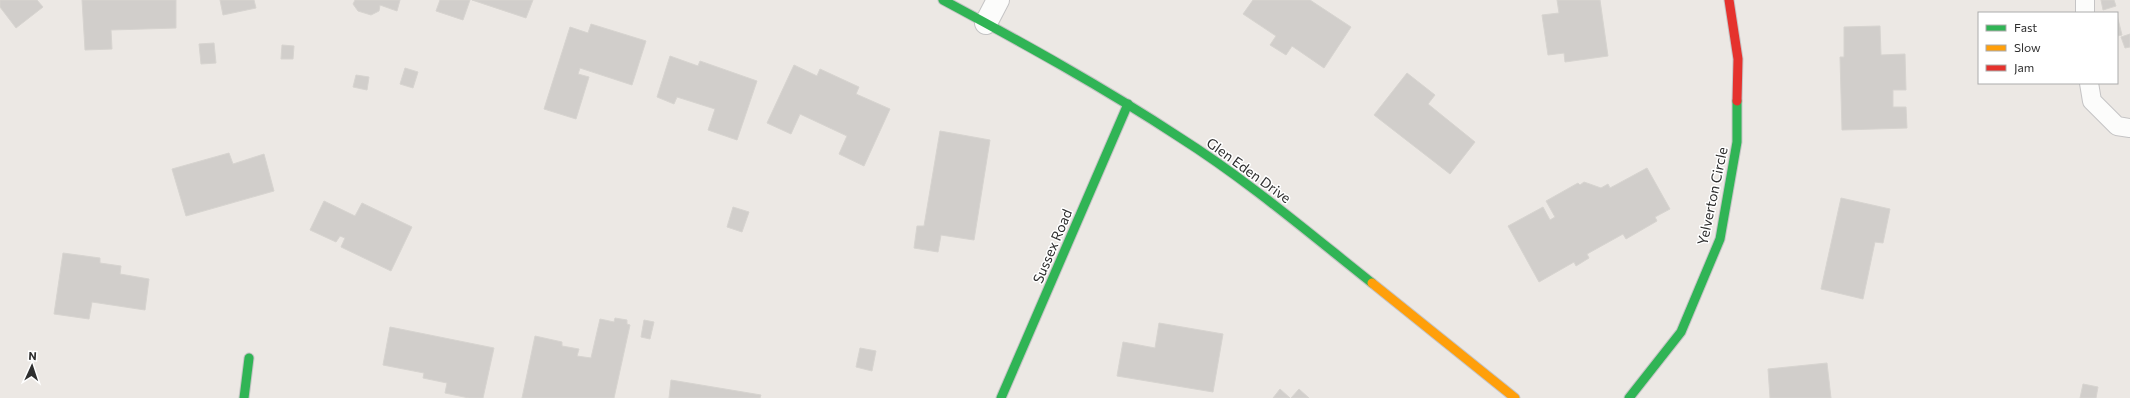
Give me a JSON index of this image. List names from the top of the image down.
{
  "streets": {
    "street": ["Glen Eden Drive", "Yelverton Circle", "Sussex Road"]
  },
  "crossings": [
    ["Glen Eden Drive", "Sussex Road"]
  ],
  "legend": ["Fast", "Slow", "Jam"],
  "north": "top"
}
